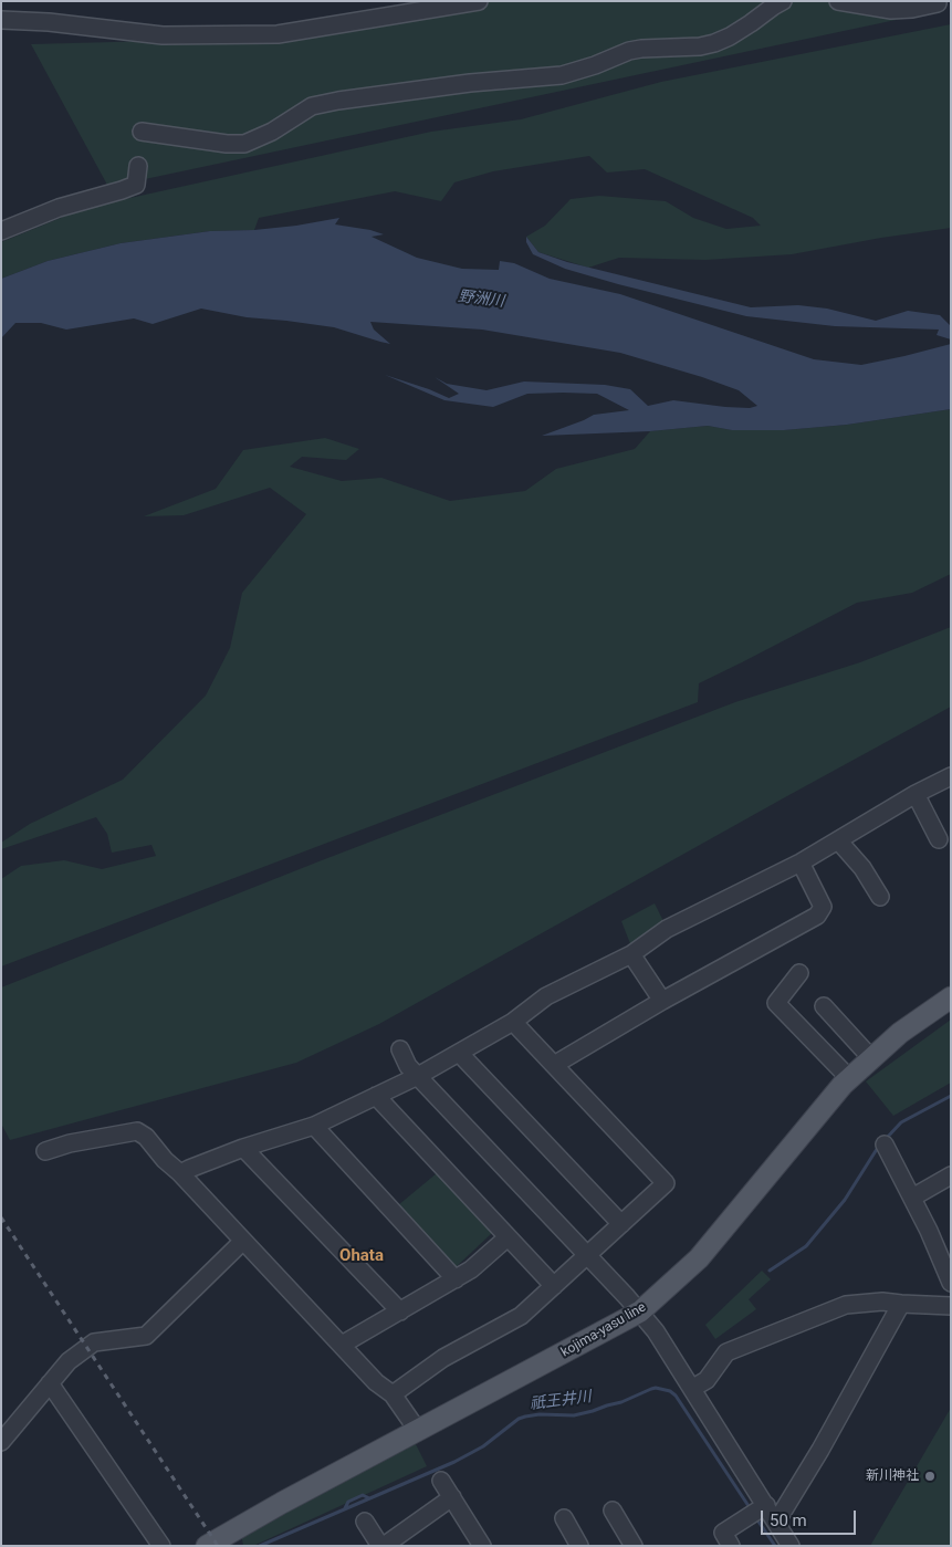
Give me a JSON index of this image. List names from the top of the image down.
{
  "streets": {
    "main road": ["kojima-yasu line"]
  },
  "districts": ["Ohata"],
  "water": ["野洲川", "祇王井川"],
  "places": ["新川神社"],
  "scale_bar": "50 m"
}
